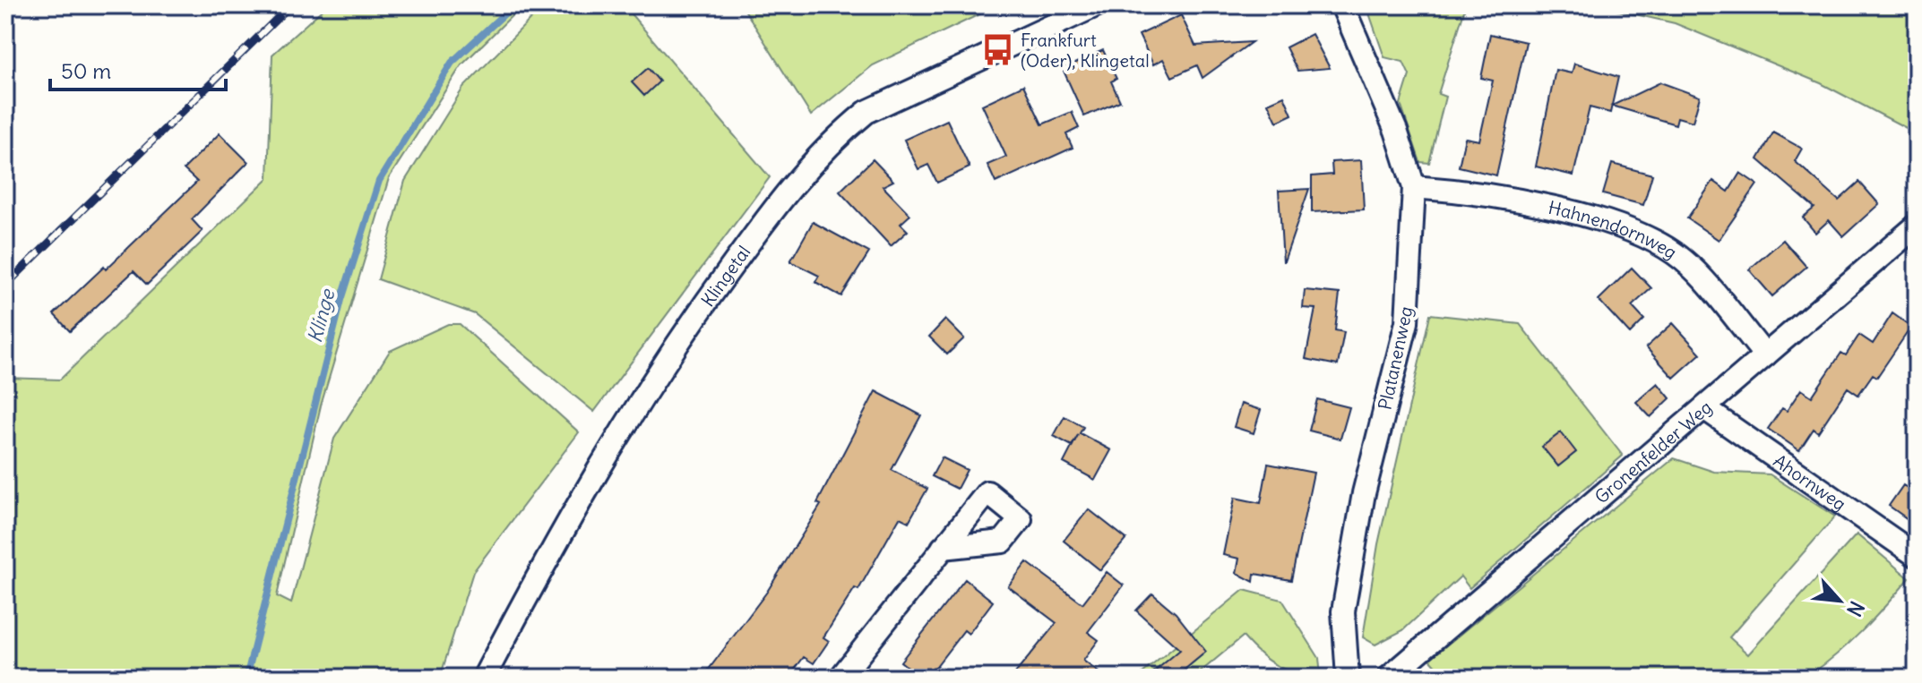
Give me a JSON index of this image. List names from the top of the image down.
{
  "streets": {
    "street": [
      "Hahnendornweg",
      "Klingetal",
      "Platanenweg",
      "Gronenfelder Weg",
      "Ahornweg"
    ]
  },
  "crossings": [
    ["Hahnendornweg", "Platanenweg"],
    ["Hahnendornweg", "Gronenfelder Weg"],
    ["Gronenfelder Weg", "Ahornweg"]
  ],
  "water": ["Klinge"],
  "places": {
    "bus stop": ["Frankfurt (Oder), Klingetal"]
  },
  "scale_bar": "50 m",
  "north": "bottom right"
}
